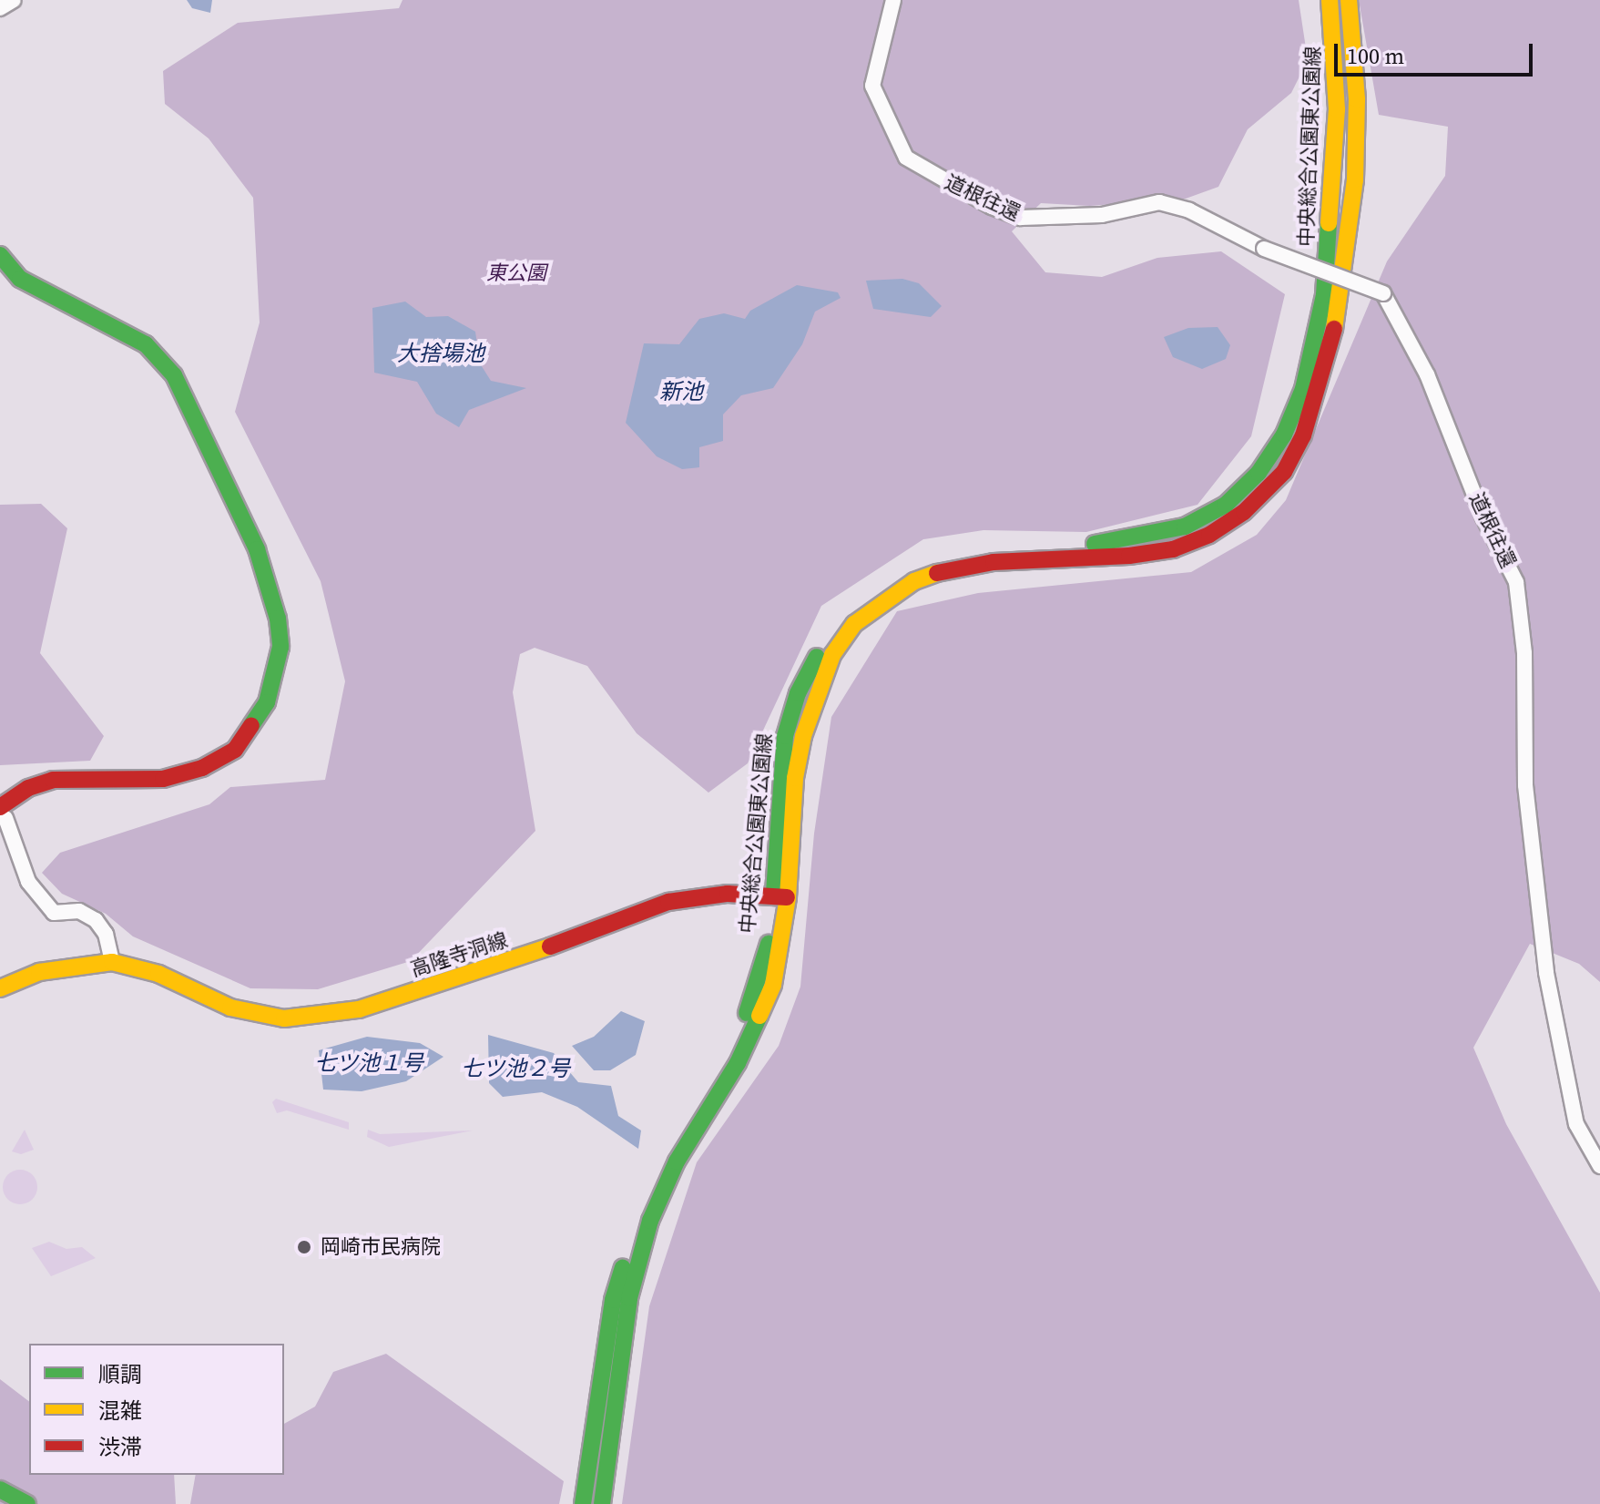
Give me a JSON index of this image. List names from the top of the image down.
{
  "streets": {
    "street": ["中央総合公園東公園線", "道根往還", "高隆寺洞線"]
  },
  "crossings": [
    ["中央総合公園東公園線", "高隆寺洞線"]
  ],
  "water": [
    "大捨場池",
    "新池",
    "七ツ池１号",
    "七ツ池２号"
  ],
  "parks": ["東公園"],
  "places": ["岡崎市民病院"],
  "legend": ["順調", "混雑", "渋滞"],
  "scale_bar": "100 m"
}
